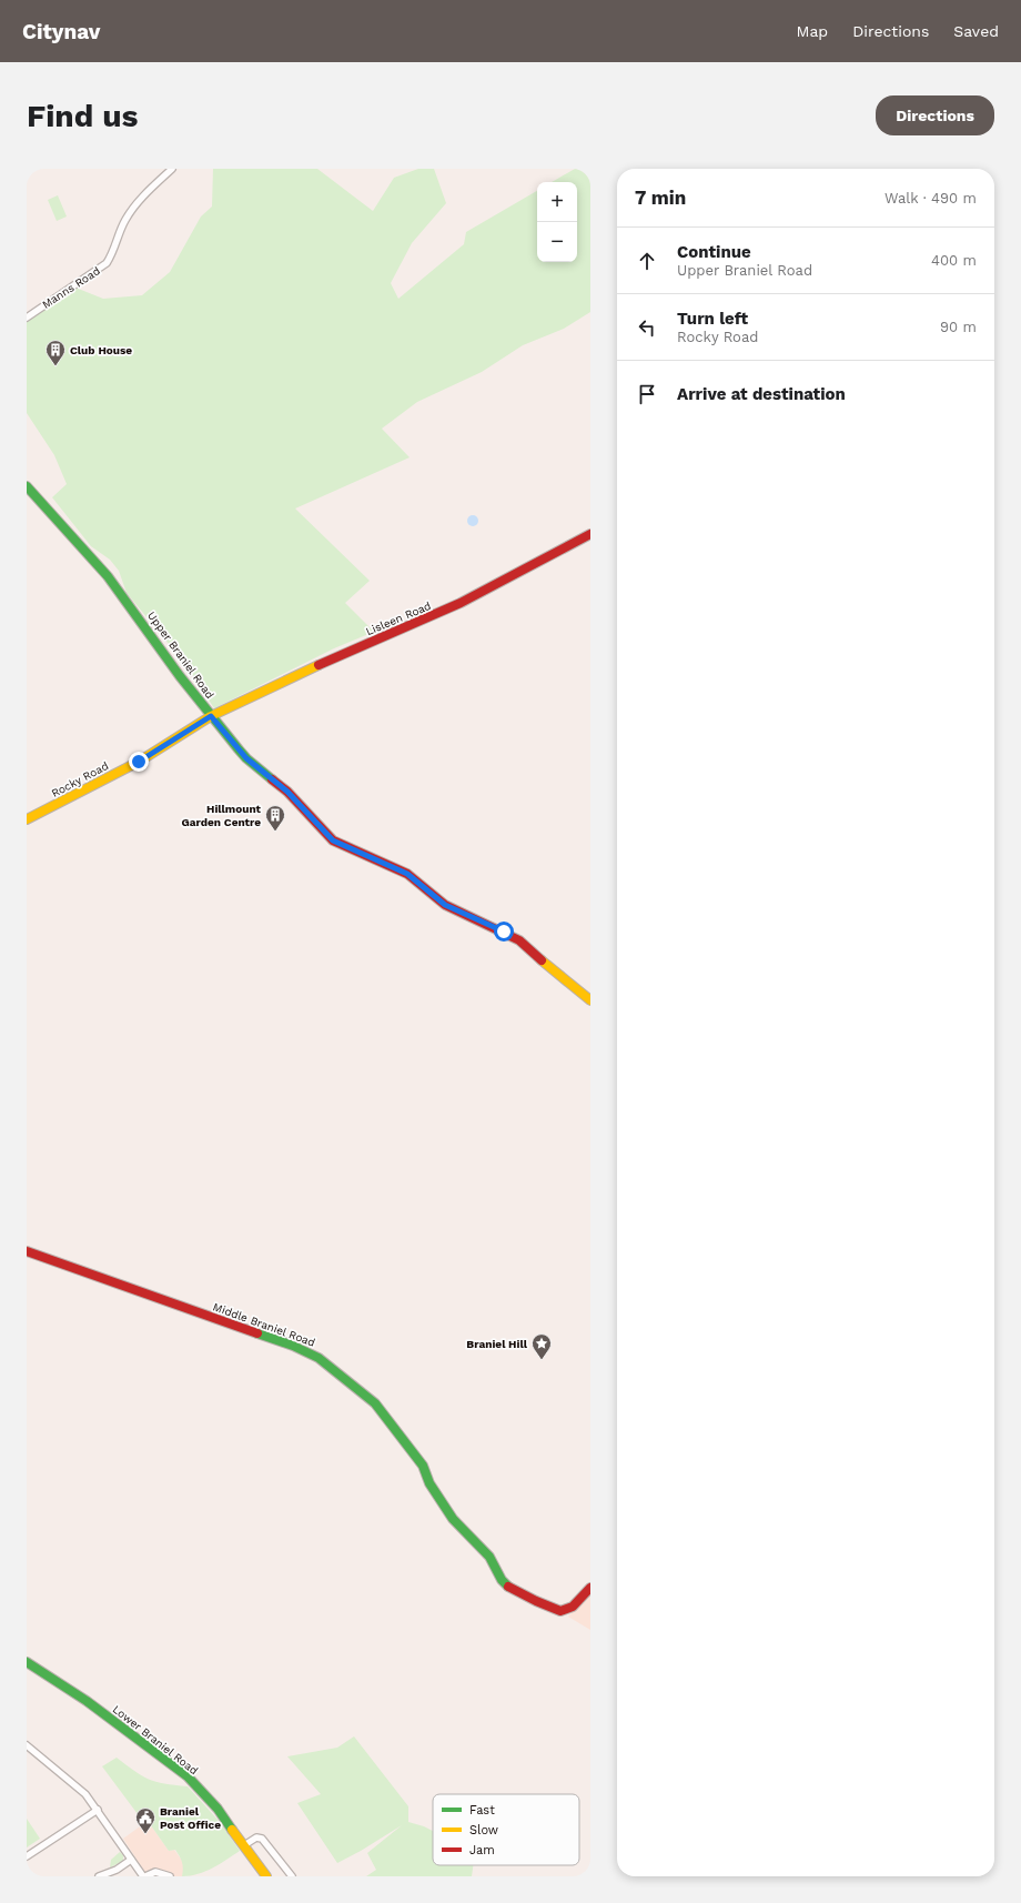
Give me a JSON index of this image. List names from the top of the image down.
{
  "streets": {
    "street": [
      "Manns Road",
      "Lisleen Road",
      "Upper Braniel Road",
      "Rocky Road",
      "Middle Braniel Road",
      "Lower Braniel Road"
    ]
  },
  "crossings": [
    ["Lisleen Road", "Upper Braniel Road"],
    ["Lisleen Road", "Rocky Road"],
    ["Upper Braniel Road", "Rocky Road"]
  ],
  "places": {
    "building": ["Club House", "Hillmount Garden Centre"],
    "place": ["Braniel Hill"],
    "public building": ["Braniel Post Office"]
  },
  "legend": ["Fast", "Slow", "Jam"],
  "page": {
    "header": "Citynav",
    "nav": ["Map", "Directions", "Saved"],
    "buttons": "Directions",
    "title": "Find us",
    "heading": ["7 min", "Walk · 490 m"],
    "map_buttons": ["+", "−"],
    "list": [
      ["Continue", "Upper Braniel Road", "400 m"],
      ["Turn left", "Rocky Road", "90 m"],
      "Arrive at destination"
    ]
  }
}
